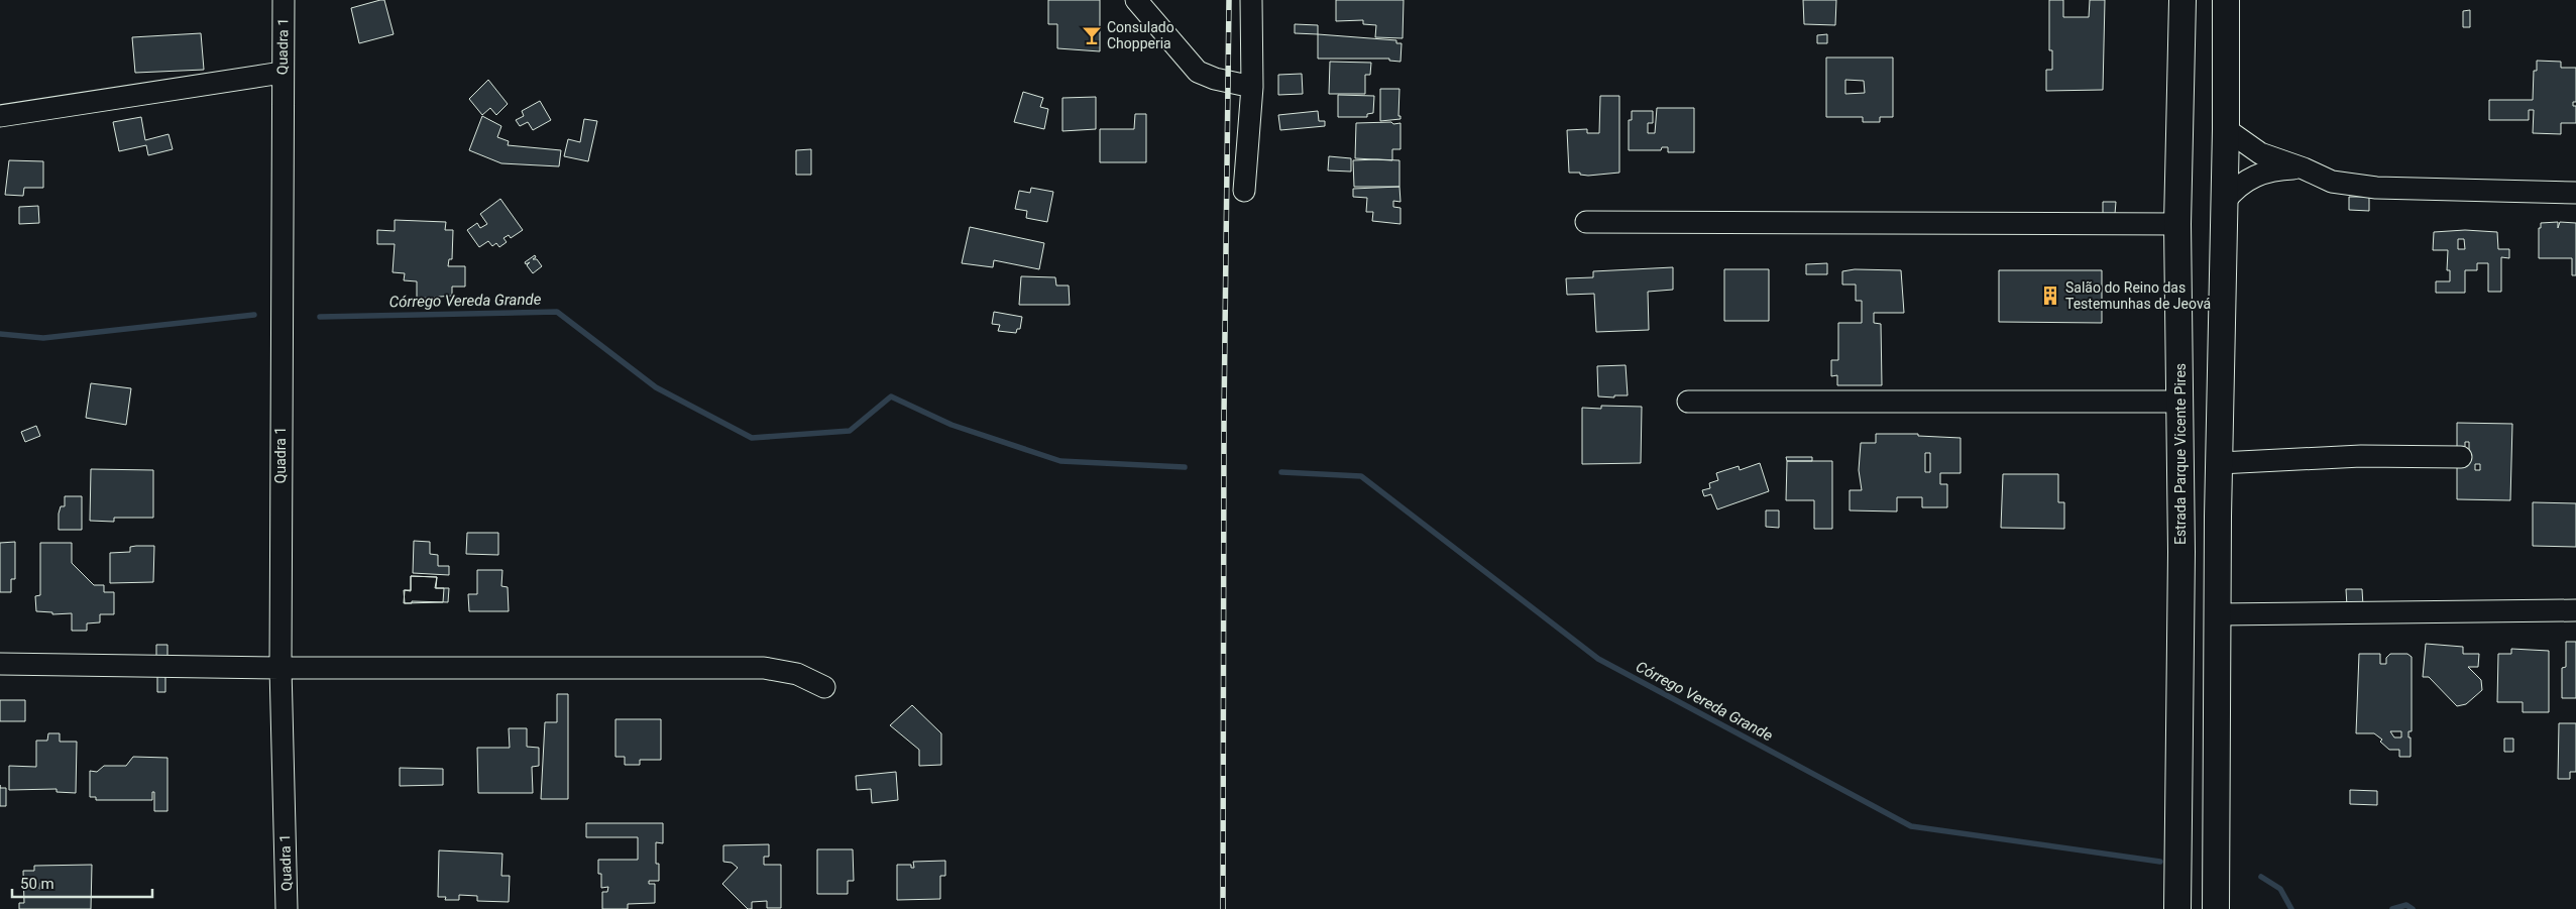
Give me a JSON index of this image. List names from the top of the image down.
{
  "streets": {
    "main road": ["Estrada Parque Vicente Pires"],
    "street": ["Quadra 1"]
  },
  "water": ["Córrego Vereda Grande"],
  "places": {
    "bar": ["Consulado Chopperia"],
    "building": ["Salão do Reino das Testemunhas de Jeová"]
  },
  "scale_bar": "50 m"
}
